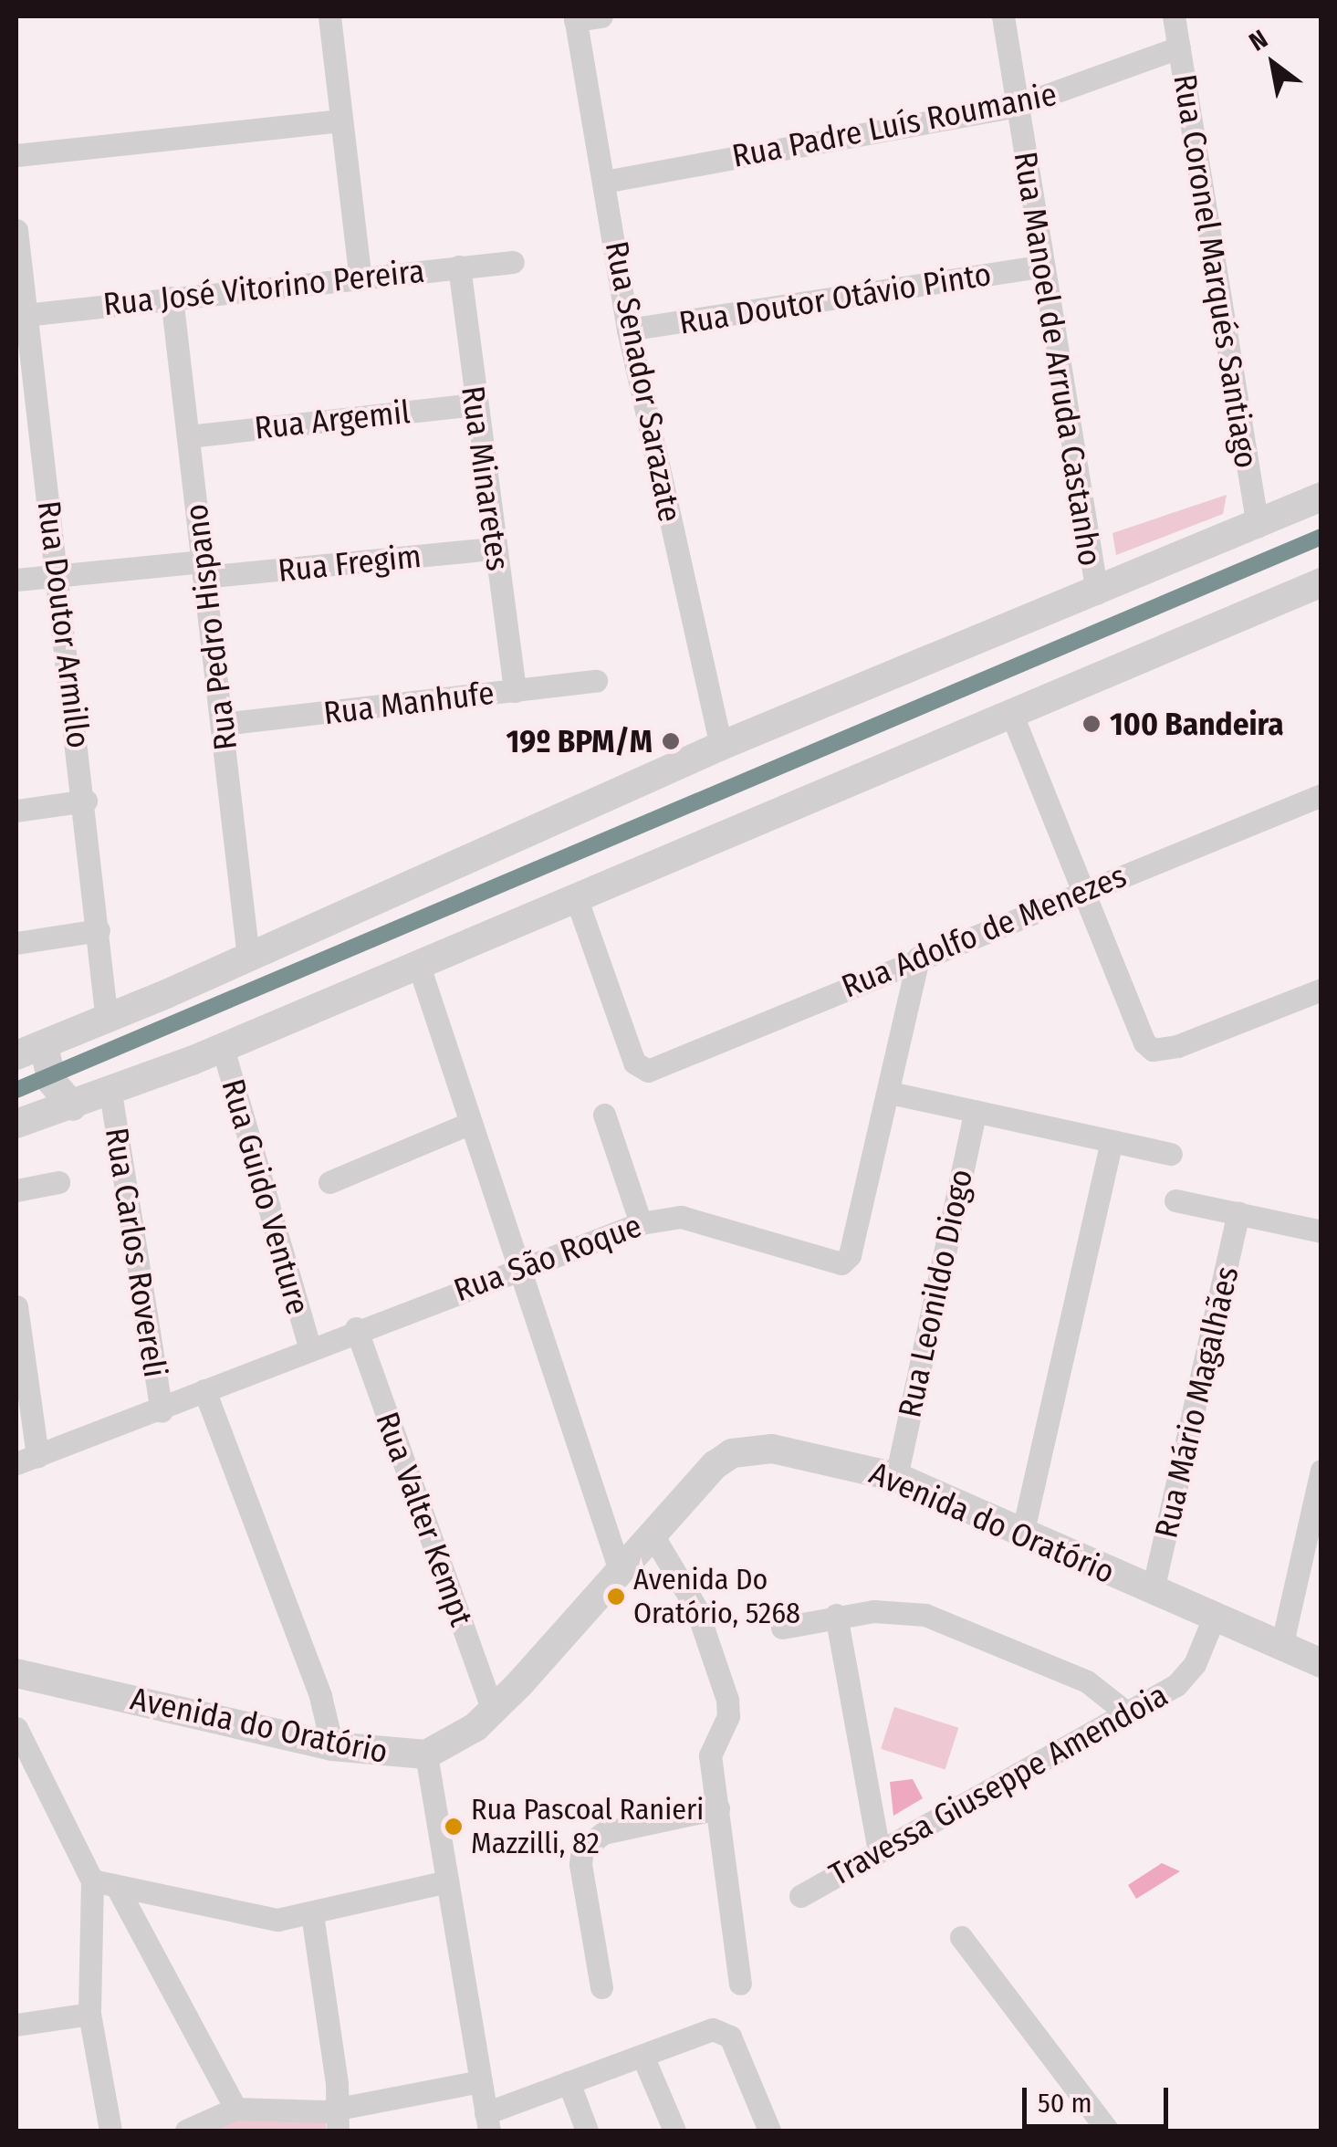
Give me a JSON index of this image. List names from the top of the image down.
{
  "streets": {
    "main road": ["Avenida do Oratório"],
    "street": [
      "Rua Padre Luís Roumanie",
      "Rua Coronel Marqués Santiago",
      "Rua José Vitorino Pereira",
      "Rua Doutor Otávio Pinto",
      "Rua Manoel de Arruda Castanho",
      "Rua Senador Sarazate",
      "Rua Argemil",
      "Rua Minaretes",
      "Rua Fregim",
      "Rua Doutor Armillo",
      "Rua Pedro Hispano",
      "Rua Manhufe",
      "Rua Adolfo de Menezes",
      "Rua Guido Venture",
      "Rua Carlos Rovereli",
      "Rua São Roque",
      "Rua Leonildo Diogo",
      "Rua Mário Magalhães",
      "Rua Valter Kempt",
      "Travessa Giuseppe Amendoia"
    ]
  },
  "crossings": [
    ["Rua Padre Luís Roumanie", "Rua Coronel Marqués Santiago"],
    ["Rua Padre Luís Roumanie", "Rua Manoel de Arruda Castanho"],
    ["Rua Padre Luís Roumanie", "Rua Senador Sarazate"],
    ["Rua José Vitorino Pereira", "Rua Minaretes"],
    ["Rua José Vitorino Pereira", "Rua Doutor Armillo"],
    ["Rua José Vitorino Pereira", "Rua Pedro Hispano"],
    ["Rua Doutor Otávio Pinto", "Rua Manoel de Arruda Castanho"],
    ["Rua Doutor Otávio Pinto", "Rua Senador Sarazate"],
    ["Rua Argemil", "Rua Minaretes"],
    ["Rua Argemil", "Rua Pedro Hispano"],
    ["Rua Minaretes", "Rua Fregim"],
    ["Rua Minaretes", "Rua Manhufe"],
    ["Rua Fregim", "Rua Doutor Armillo"],
    ["Rua Fregim", "Rua Pedro Hispano"],
    ["Rua Pedro Hispano", "Rua Manhufe"],
    ["Rua Adolfo de Menezes", "Rua São Roque"],
    ["Rua Guido Venture", "Rua São Roque"],
    ["Rua Carlos Rovereli", "Rua São Roque"],
    ["Rua São Roque", "Rua Valter Kempt"],
    ["Rua Leonildo Diogo", "Avenida do Oratório"],
    ["Rua Mário Magalhães", "Avenida do Oratório"],
    ["Rua Valter Kempt", "Avenida do Oratório"],
    ["Avenida do Oratório", "Travessa Giuseppe Amendoia"]
  ],
  "places": [
    "100 Bandeira",
    "19º BPM/M",
    "Avenida Do Oratório, 5268",
    "Rua Pascoal Ranieri Mazzilli, 82"
  ],
  "scale_bar": "50 m",
  "north": "top left"
}
